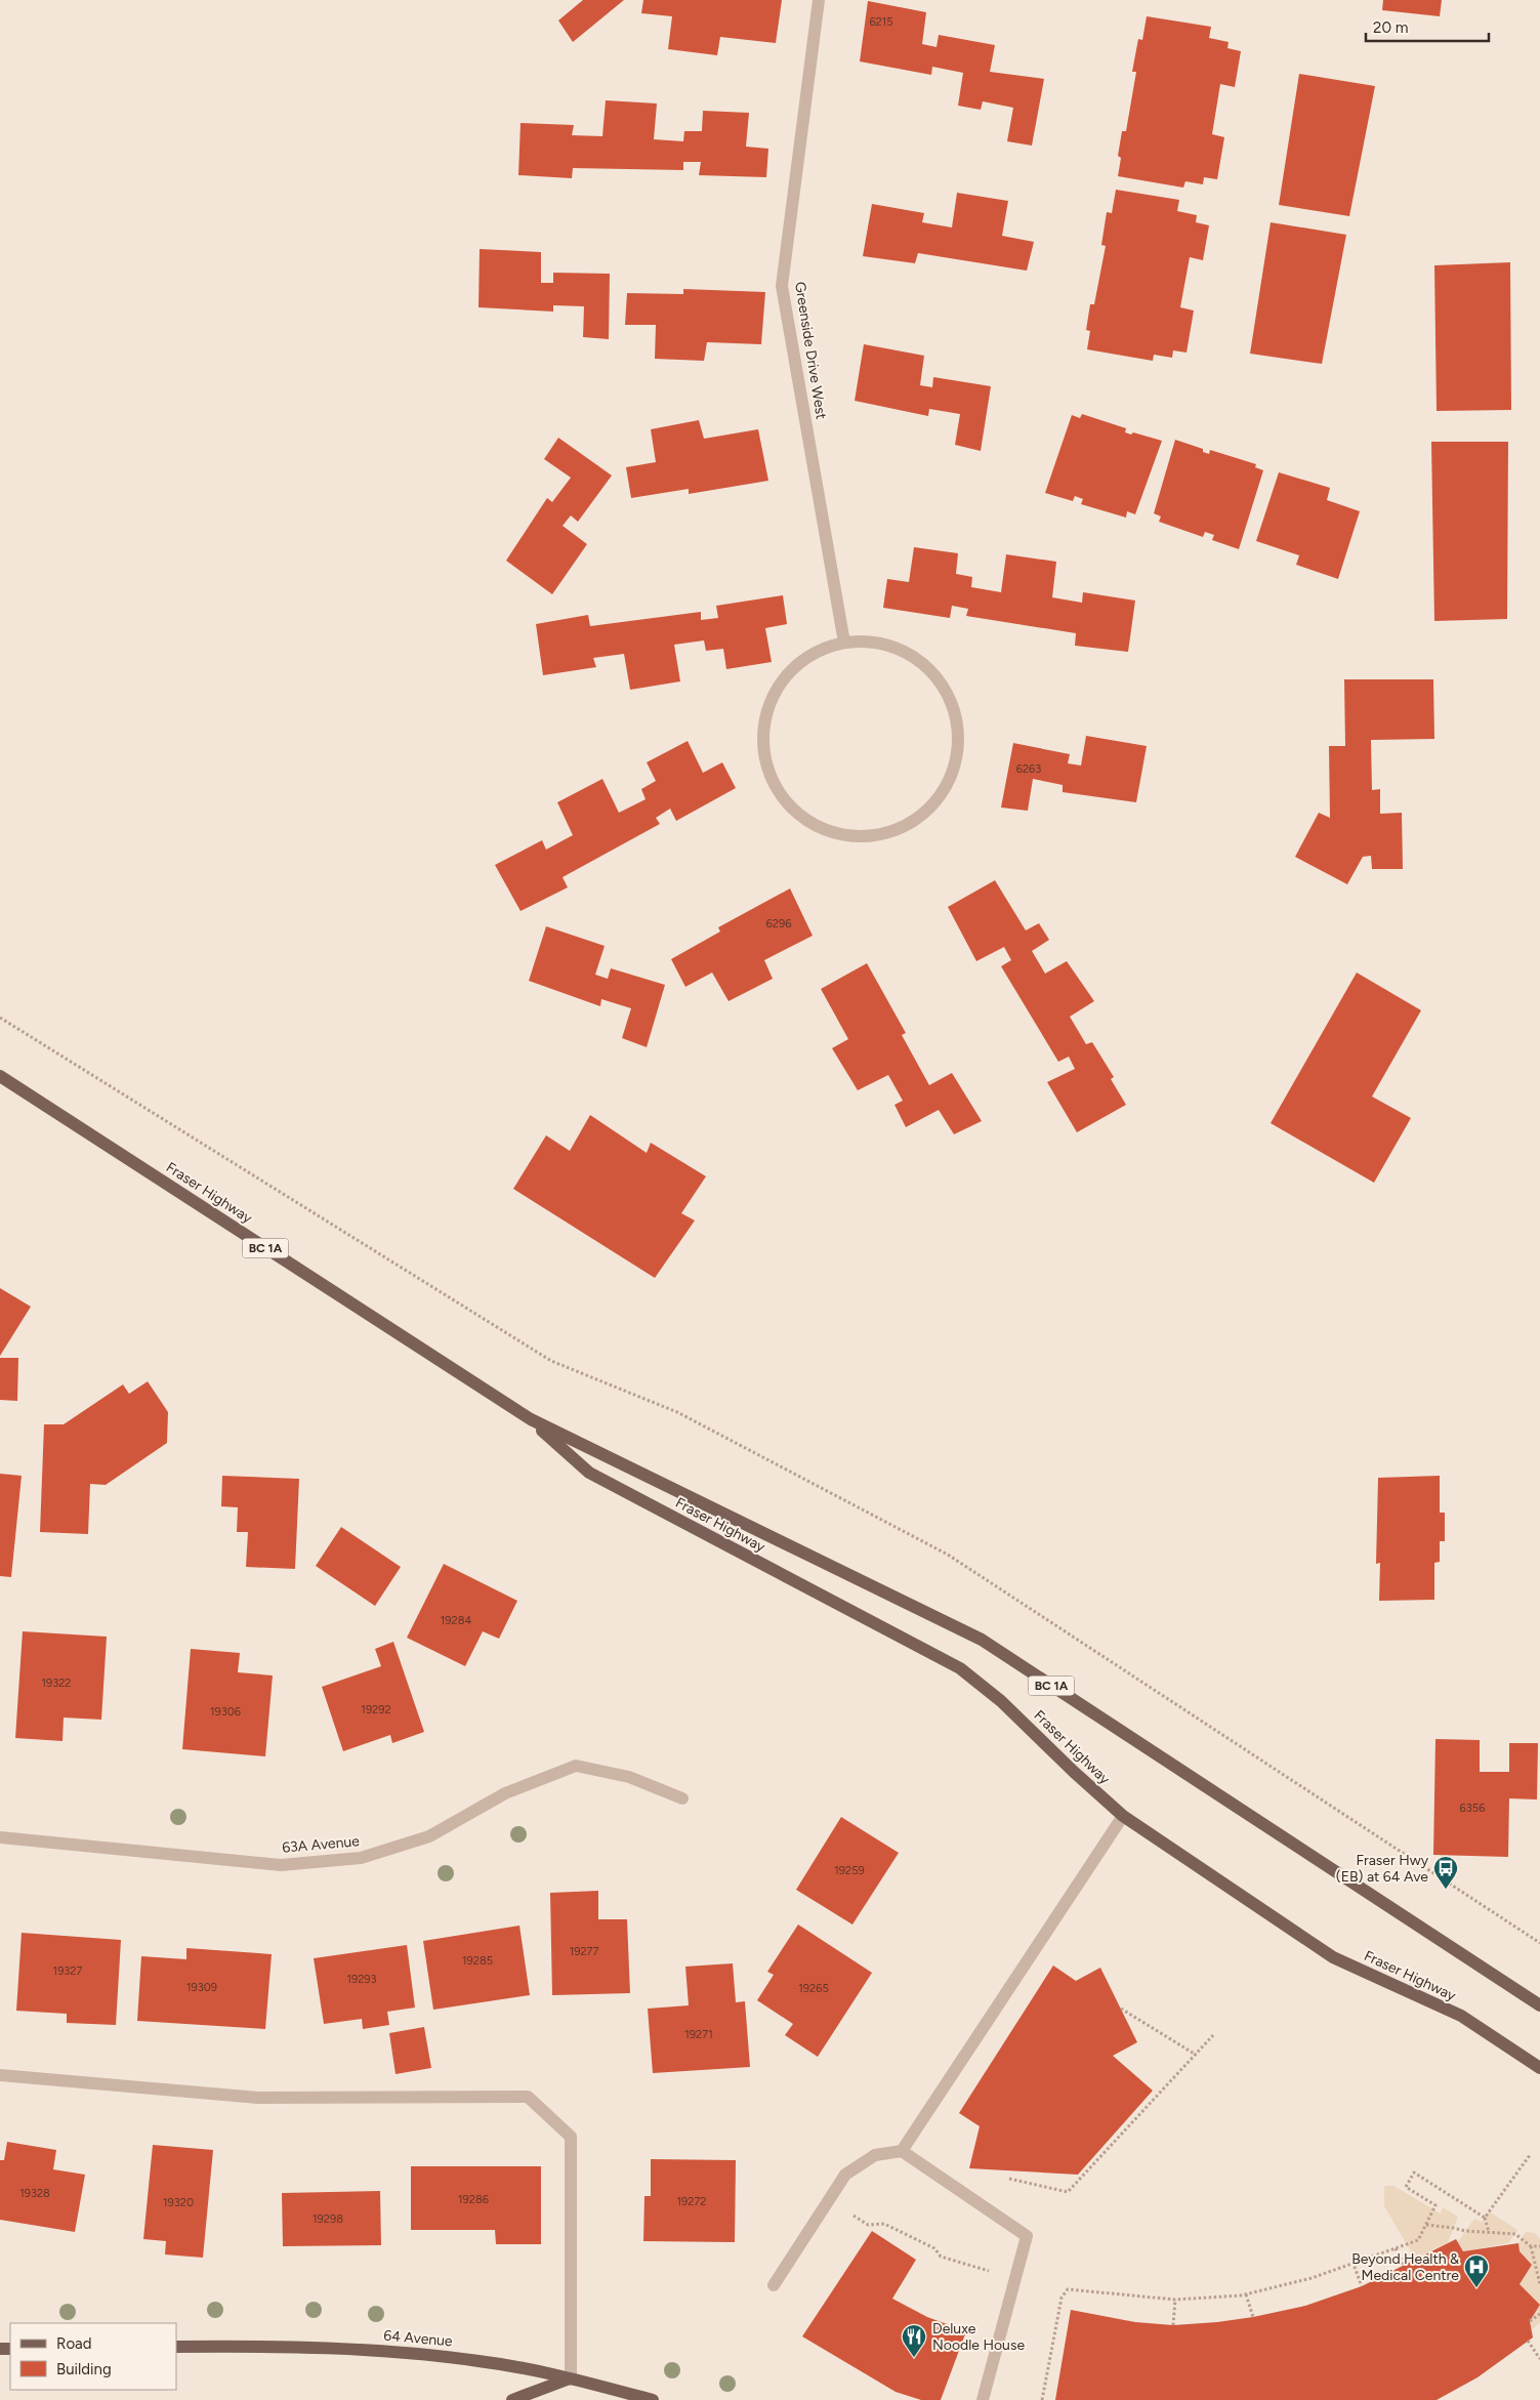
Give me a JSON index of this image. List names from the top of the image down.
{
  "streets": {
    "main road": ["Fraser Highway", "BC 1A", "64 Avenue"],
    "street": ["Greenside Drive West", "63A Avenue"]
  },
  "places": {
    "bus stop": ["Fraser Hwy (EB) at 64 Ave"],
    "hospital": ["Beyond Health & Medical Centre"],
    "restaurant": ["Deluxe Noodle House"]
  },
  "house_numbers": [
    "6215",
    "6263",
    "6296",
    "19284",
    "19322",
    "19292",
    "19306",
    "6356",
    "19259",
    "19277",
    "19285",
    "19327",
    "19293",
    "19309",
    "19265",
    "19271",
    "19328",
    "19286",
    "19272",
    "19320",
    "19298"
  ],
  "legend": ["Road", "Building"],
  "scale_bar": "20 m"
}
